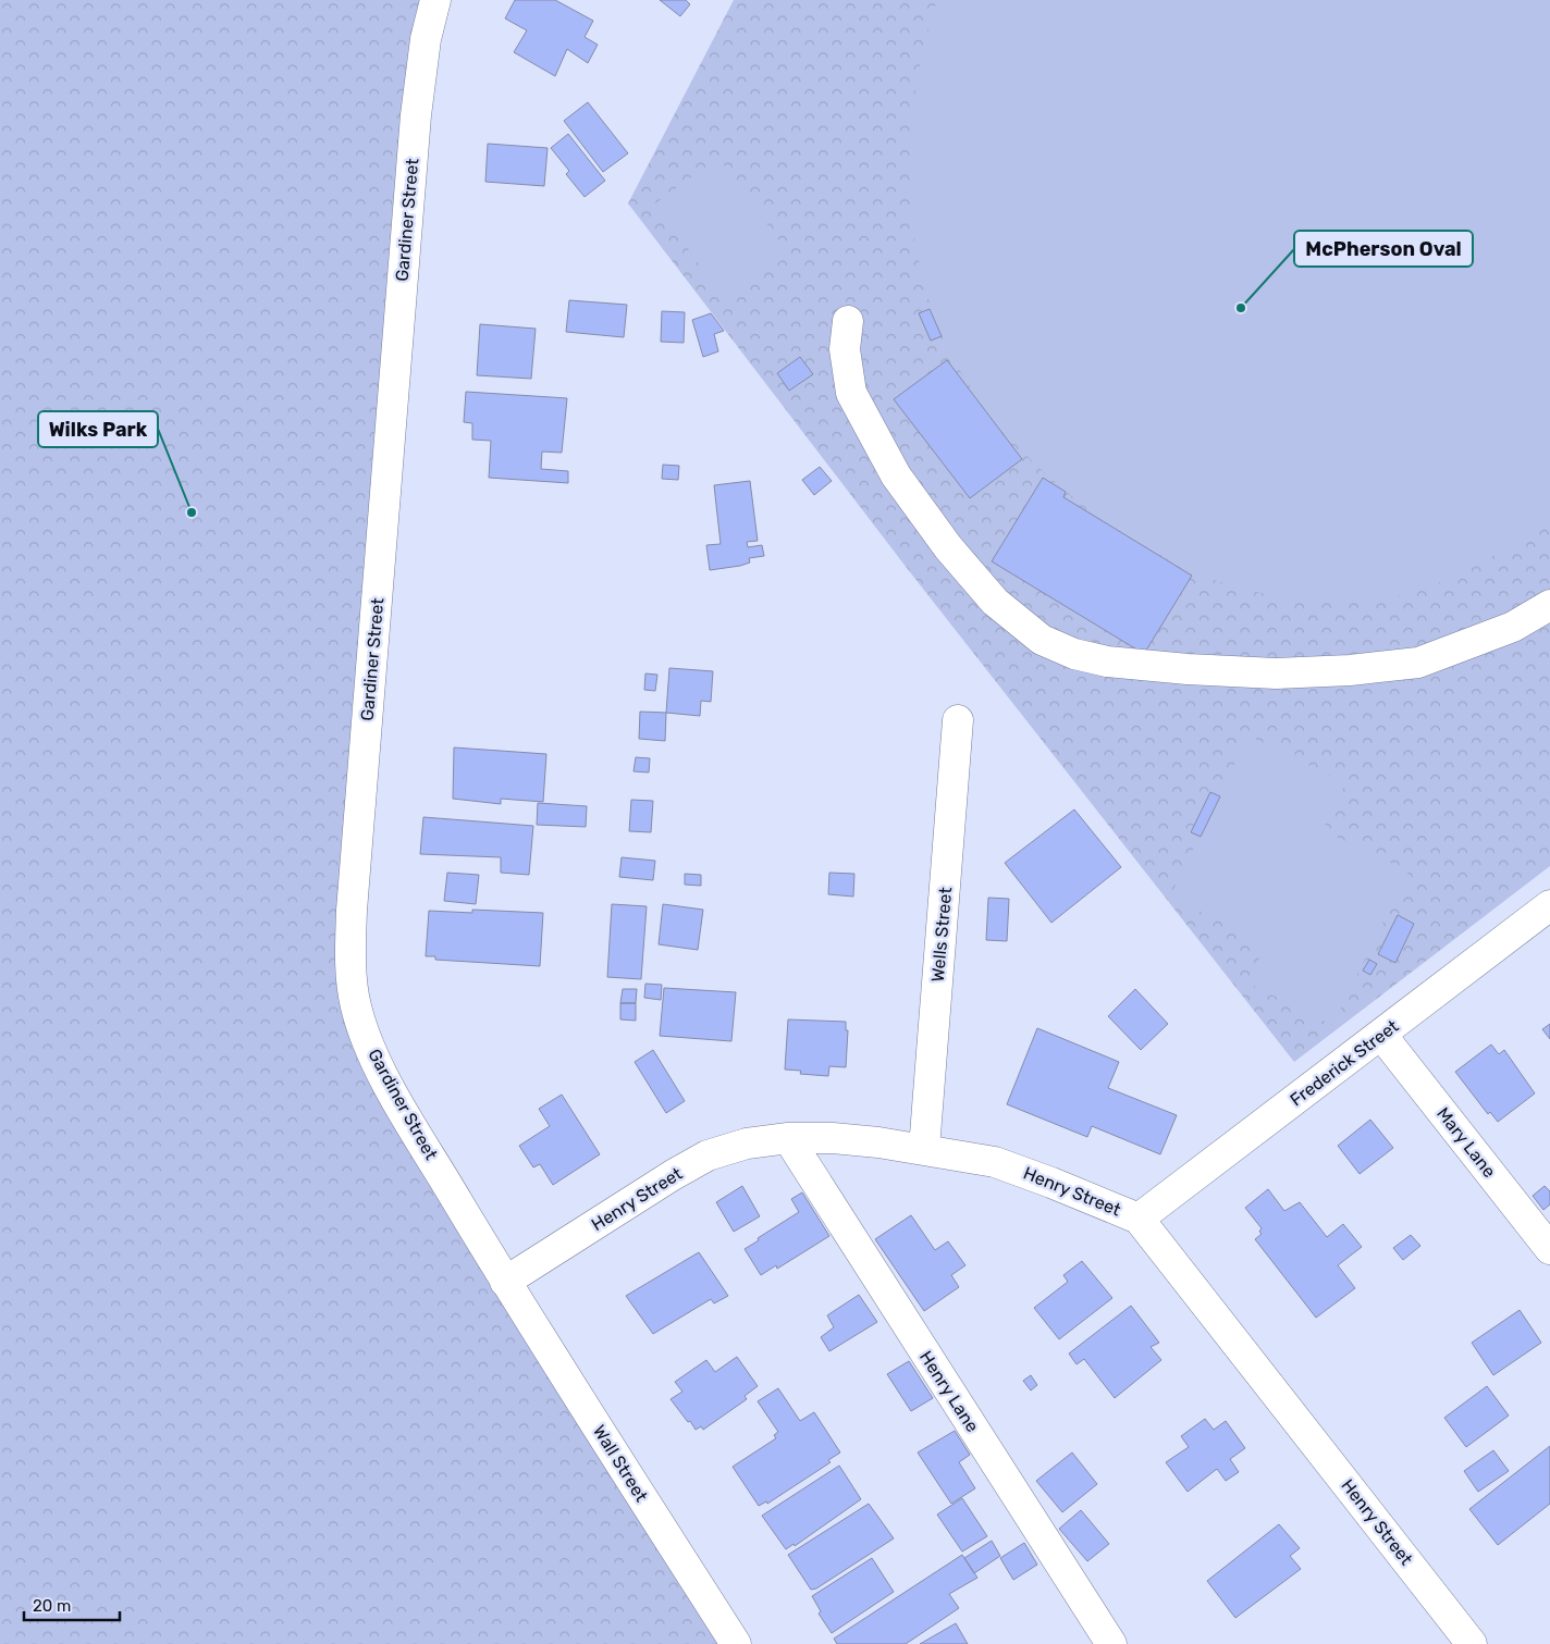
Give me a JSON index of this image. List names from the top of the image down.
{
  "streets": {
    "street": [
      "Gardiner Street",
      "Wells Street",
      "Frederick Street",
      "Mary Lane",
      "Henry Street",
      "Henry Lane",
      "Wall Street"
    ]
  },
  "crossings": [
    ["Gardiner Street", "Henry Street"],
    ["Gardiner Street", "Wall Street"],
    ["Wells Street", "Henry Street"],
    ["Frederick Street", "Mary Lane"],
    ["Frederick Street", "Henry Street"],
    ["Henry Street", "Henry Lane"],
    ["Henry Street", "Wall Street"]
  ],
  "places": ["McPherson Oval", "Wilks Park"],
  "scale_bar": "20 m"
}
